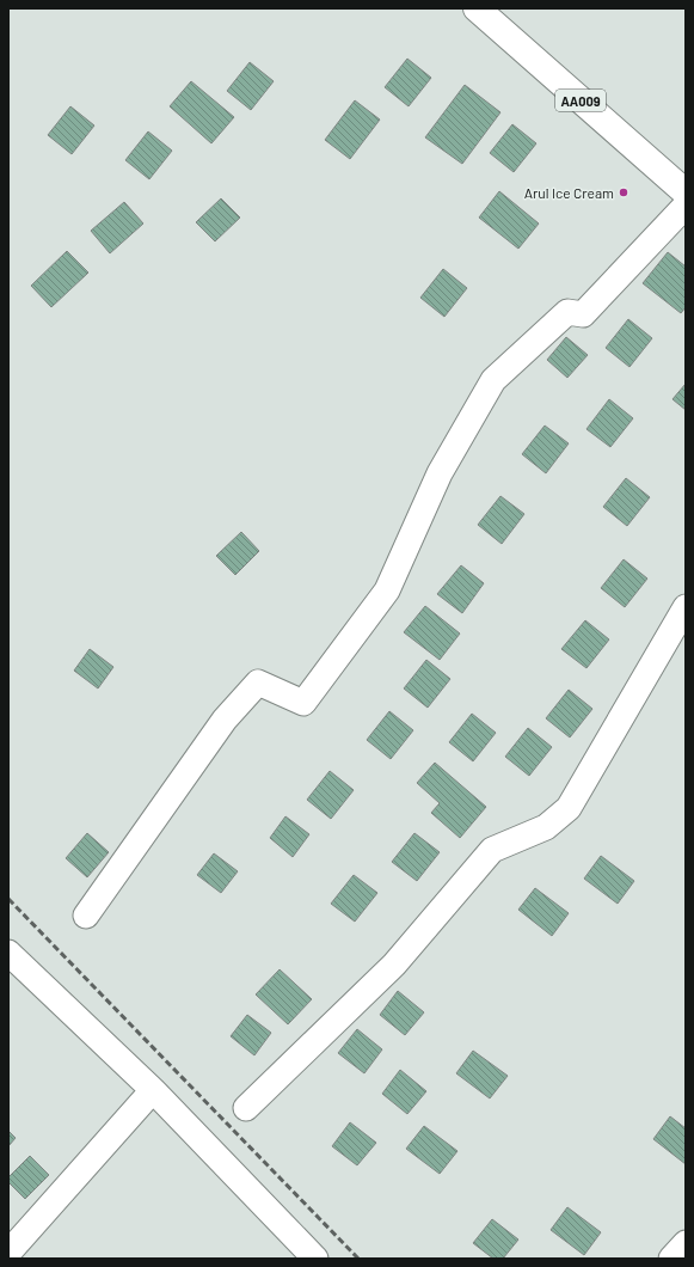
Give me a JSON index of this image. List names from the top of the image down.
{
  "streets": {
    "highway": ["AA009"]
  },
  "places": ["Arul Ice Cream"]
}
